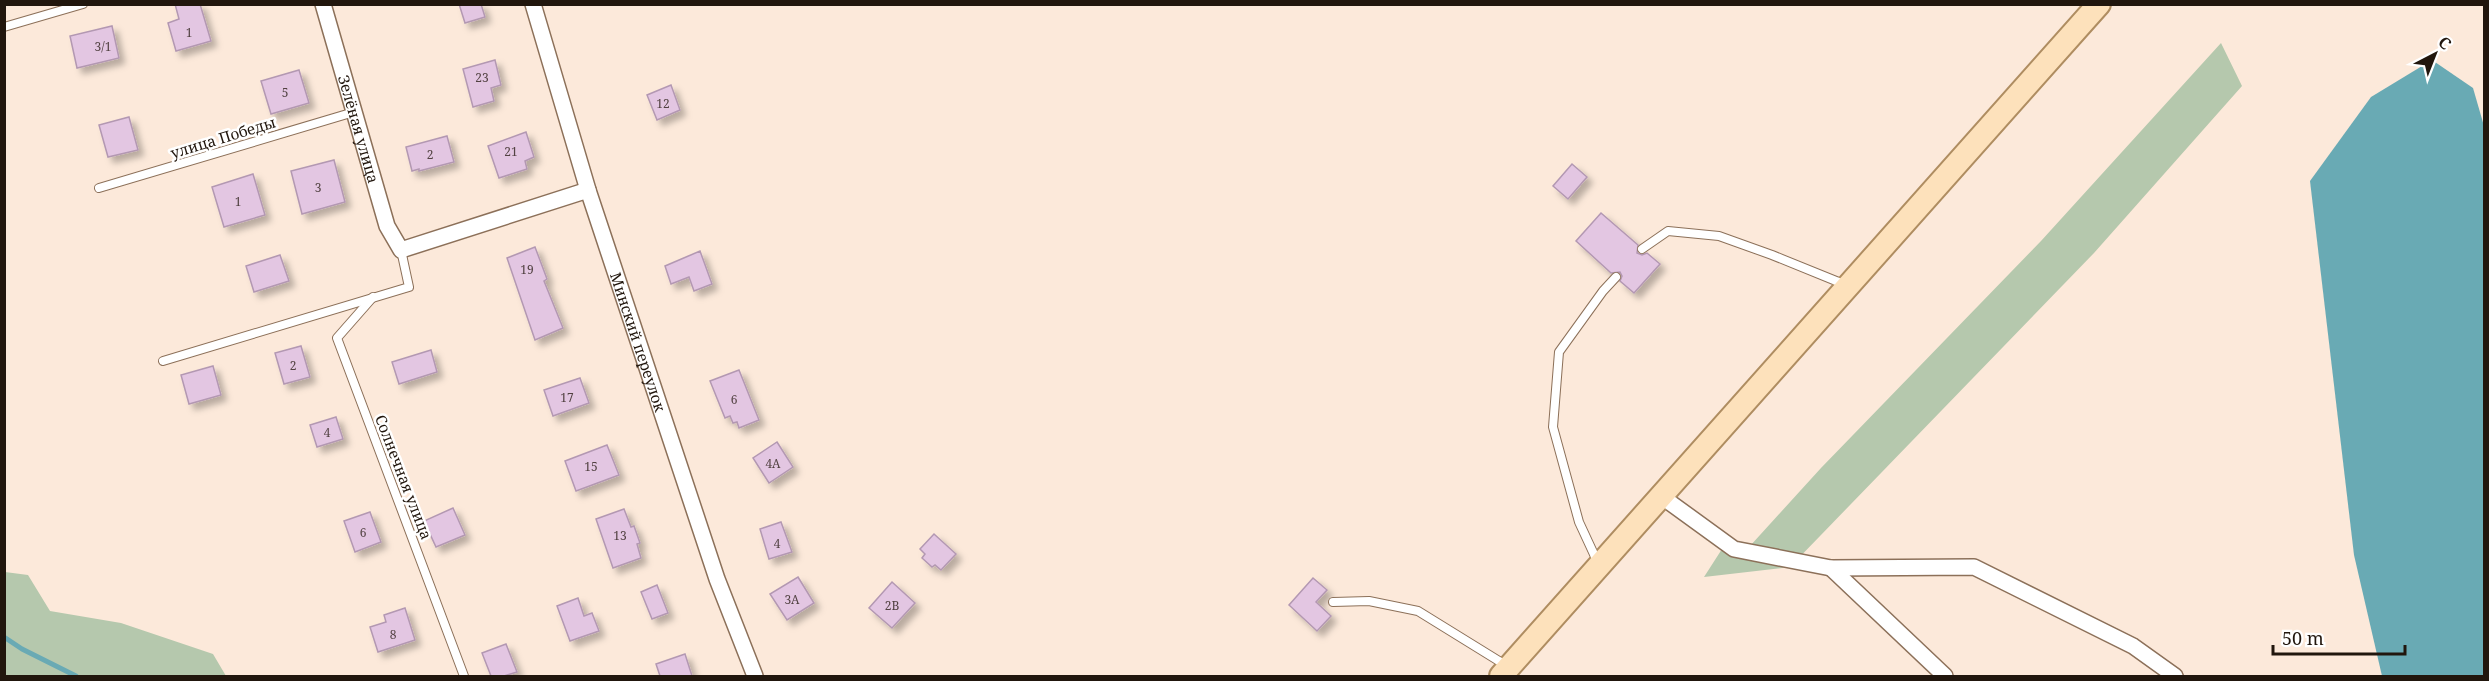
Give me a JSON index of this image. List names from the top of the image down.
{
  "streets": {
    "street": ["Зелёная улица", "Минский переулок"],
    "lane": ["улица Победы", "Солнечная улица"]
  },
  "crossings": [
    ["Зелёная улица", "улица Победы"]
  ],
  "house_numbers": [
    "1",
    "3/1",
    "23",
    "5",
    "12",
    "21",
    "2",
    "3",
    "1",
    "19",
    "2",
    "17",
    "6",
    "4",
    "4А",
    "15",
    "6",
    "13",
    "4",
    "3А",
    "2В",
    "8"
  ],
  "scale_bar": "50 m",
  "north": "top right"
}
